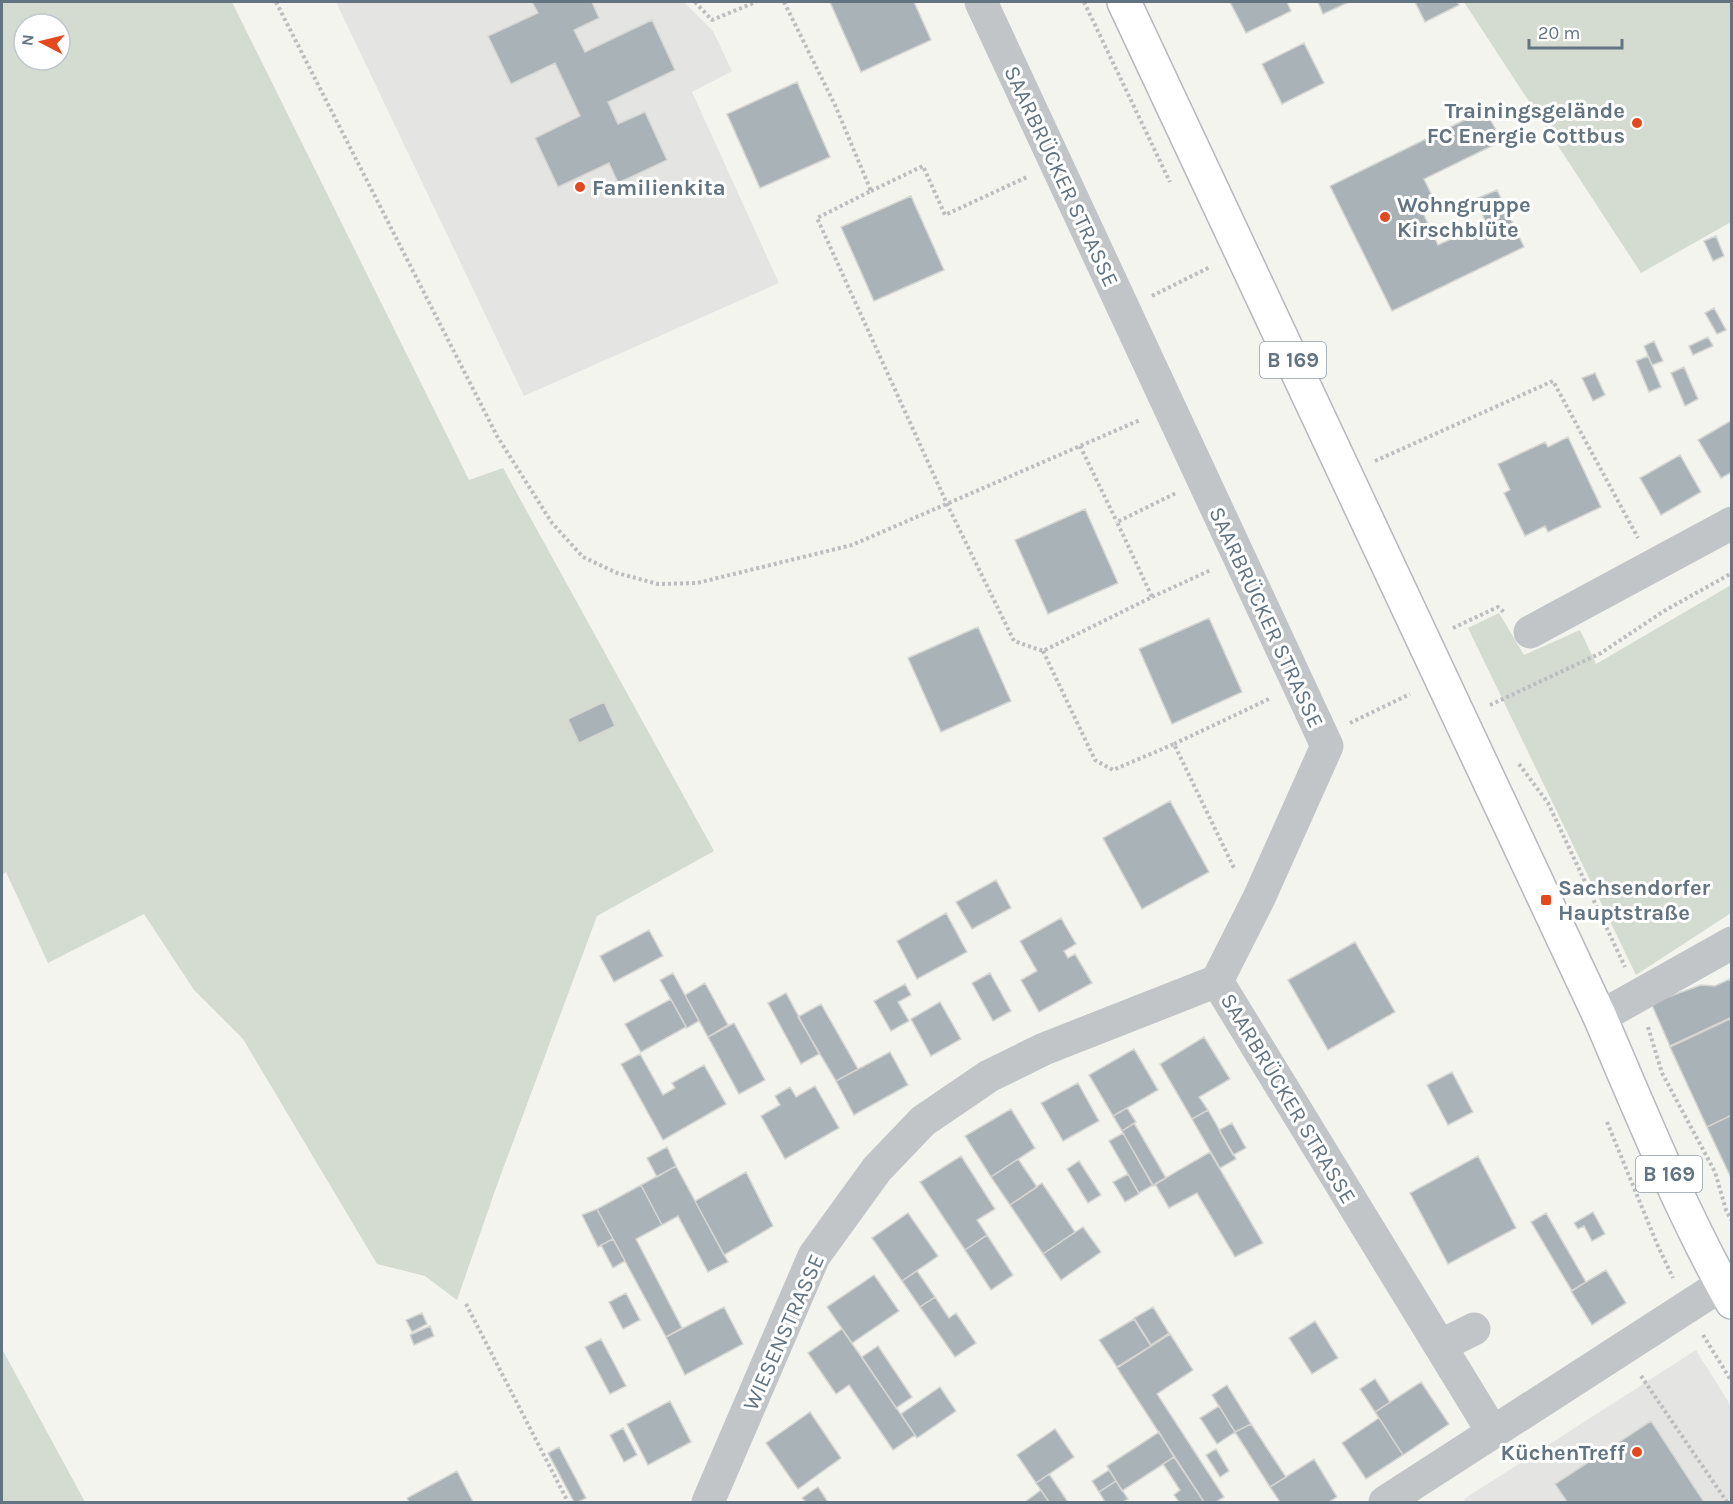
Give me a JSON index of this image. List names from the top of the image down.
{
  "streets": {
    "main road": ["B 169"],
    "street": ["SAARBRÜCKER STRASSE", "WIESENSTRASSE"]
  },
  "crossings": [
    ["SAARBRÜCKER STRASSE", "WIESENSTRASSE"]
  ],
  "places": {
    "other": [
      "Trainingsgelände FC Energie Cottbus",
      "Familienkita",
      "Wohngruppe Kirschblüte",
      "KüchenTreff"
    ],
    "transit": ["Sachsendorfer Hauptstraße"]
  },
  "scale_bar": "20 m",
  "north": "left"
}
